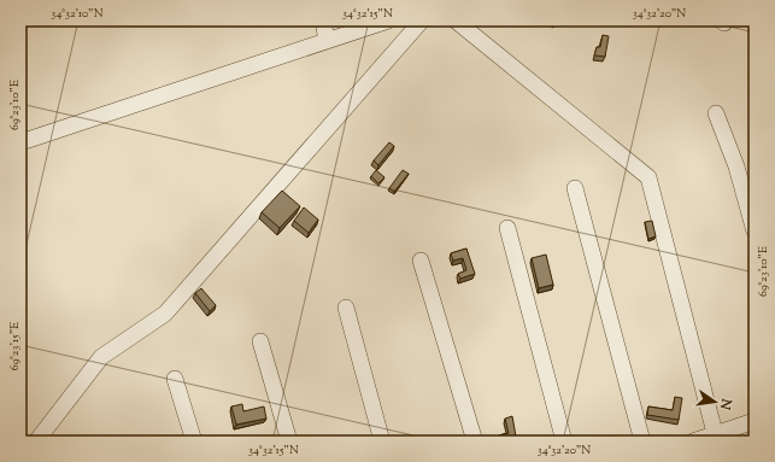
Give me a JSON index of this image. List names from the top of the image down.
{
  "north": "right",
  "coordinates": [
    "34°32'10\"N",
    "34°32'15\"N",
    "34°32'20\"N",
    "69°23'10\"E",
    "69°23'15\"E"
  ]
}
